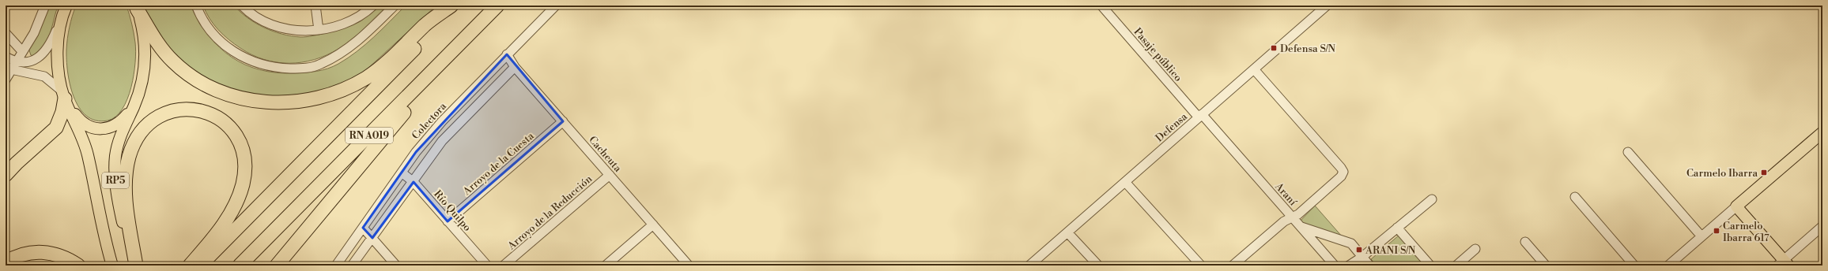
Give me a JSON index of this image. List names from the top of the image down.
{
  "streets": {
    "highway": ["RN A019"],
    "main road": ["RP5"],
    "street": [
      "Pasaje público",
      "Colectora",
      "Defensa",
      "Cacheuta",
      "Arroyo de la Cuesta",
      "Araní",
      "Río Quilpo",
      "Arroyo de la Reducción"
    ]
  },
  "crossings": [
    ["Pasaje público", "Defensa"],
    ["Pasaje público", "Araní"],
    ["Colectora", "Cacheuta"],
    ["Colectora", "Río Quilpo"],
    ["Defensa", "Araní"],
    ["Cacheuta", "Arroyo de la Cuesta"],
    ["Cacheuta", "Arroyo de la Reducción"],
    ["Arroyo de la Cuesta", "Río Quilpo"]
  ],
  "places": {
    "transit": [
      "Defensa S/N",
      "Carmelo Ibarra",
      "Carmelo Ibarra 617",
      "ARANI S/N"
    ]
  }
}
